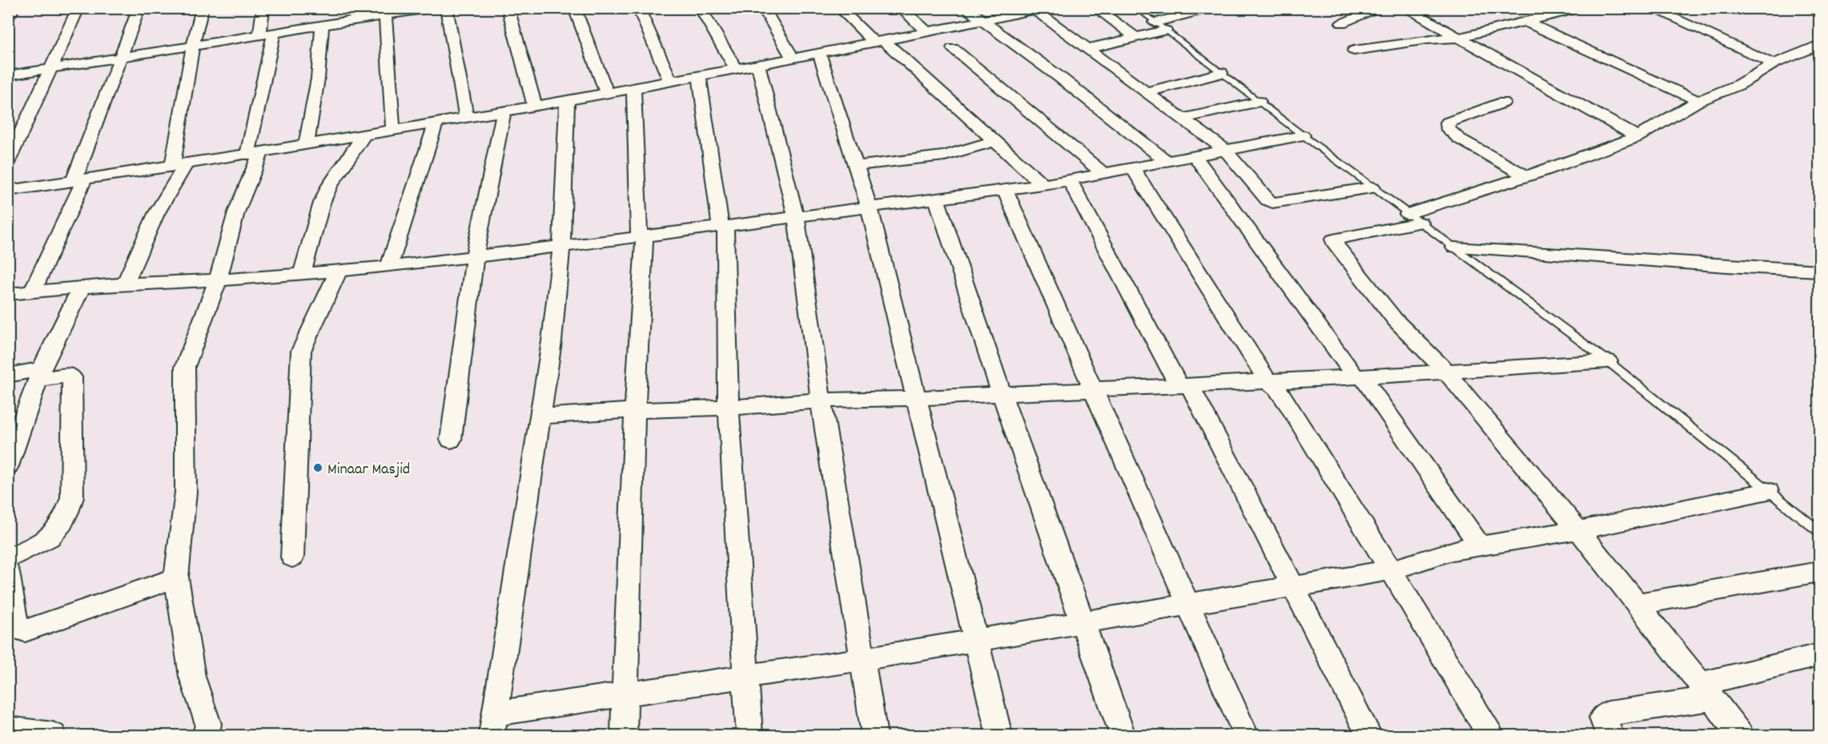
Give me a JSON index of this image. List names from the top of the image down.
{
  "places": ["Minaar Masjid"]
}
